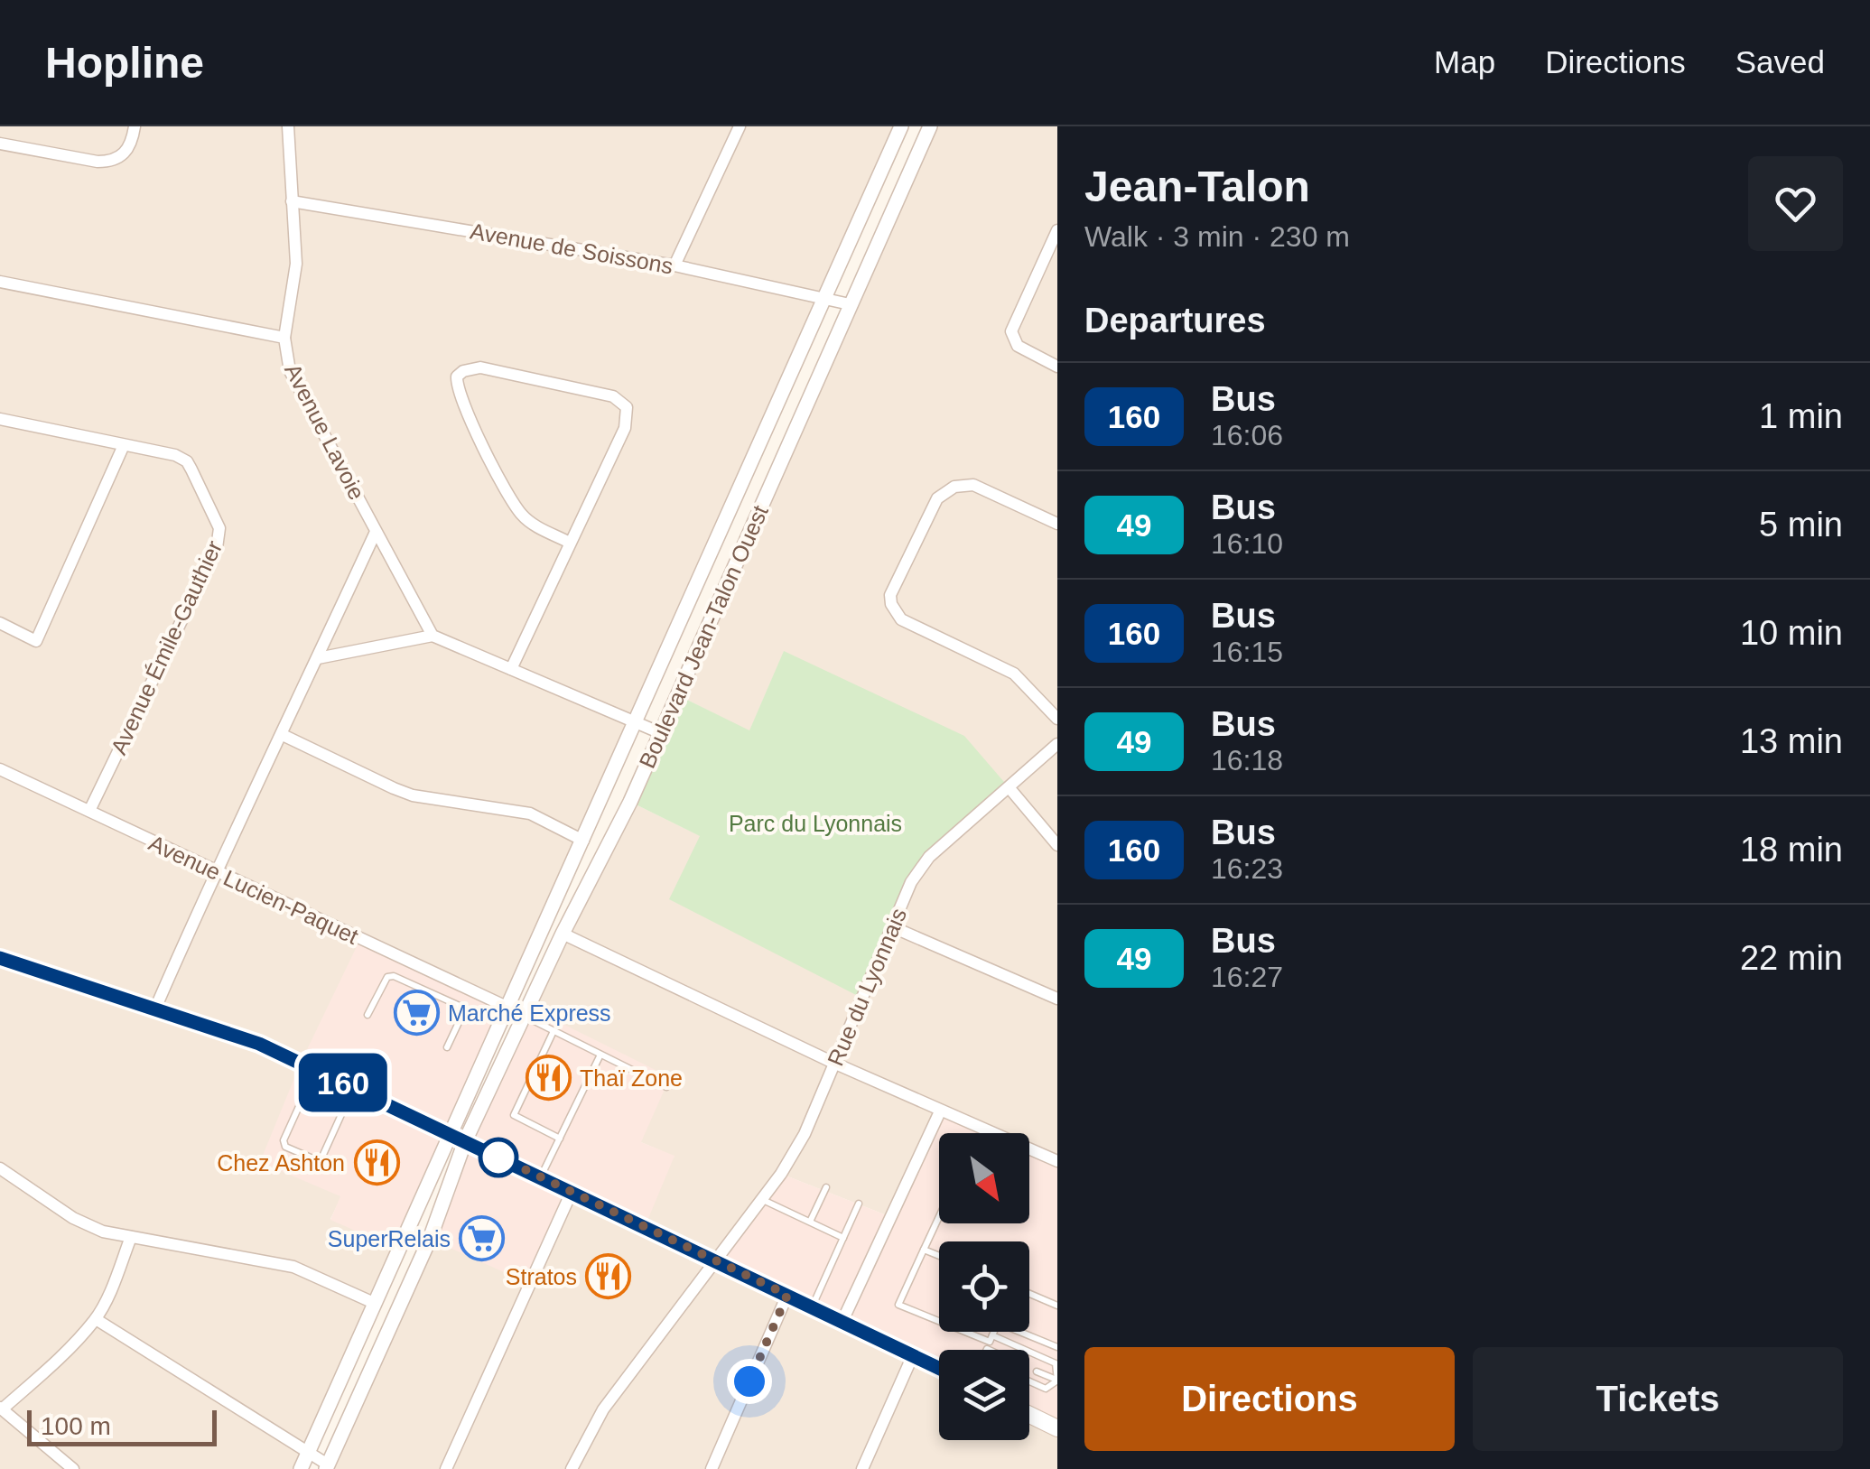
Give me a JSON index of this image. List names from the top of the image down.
{
  "streets": {
    "street": [
      "Avenue de Soissons",
      "Avenue Lavoie",
      "Boulevard Jean-Talon Ouest",
      "Avenue Émile-Gauthier",
      "Avenue Lucien-Paquet",
      "Rue du Lyonnais"
    ]
  },
  "crossings": [
    ["Avenue de Soissons", "Boulevard Jean-Talon Ouest"],
    ["Boulevard Jean-Talon Ouest", "Avenue Lucien-Paquet"],
    ["Avenue Émile-Gauthier", "Avenue Lucien-Paquet"]
  ],
  "parks": ["Parc du Lyonnais"],
  "places": {
    "supermarket": ["Marché Express", "SuperRelais"],
    "restaurant": ["Thaï Zone", "Chez Ashton", "Stratos"]
  },
  "lines": ["bus line 160"],
  "scale_bar": "100 m",
  "north": "bottom right",
  "page": {
    "header": "Hopline",
    "nav": ["Map", "Directions", "Saved"],
    "on_map": "160",
    "heading": [
      ["Jean-Talon", "Walk · 3 min · 230 m"],
      "Departures"
    ],
    "list": [
      {
        "mark": "160",
        "name": "Bus",
        "note": "16:06",
        "value": "1 min"
      },
      {
        "mark": "49",
        "name": "Bus",
        "note": "16:10",
        "value": "5 min"
      },
      {
        "mark": "160",
        "name": "Bus",
        "note": "16:15",
        "value": "10 min"
      },
      {
        "mark": "49",
        "name": "Bus",
        "note": "16:18",
        "value": "13 min"
      },
      {
        "mark": "160",
        "name": "Bus",
        "note": "16:23",
        "value": "18 min"
      },
      {
        "mark": "49",
        "name": "Bus",
        "note": "16:27",
        "value": "22 min"
      }
    ],
    "buttons": ["Directions", "Tickets"],
    "scale": "100 m"
  }
}
